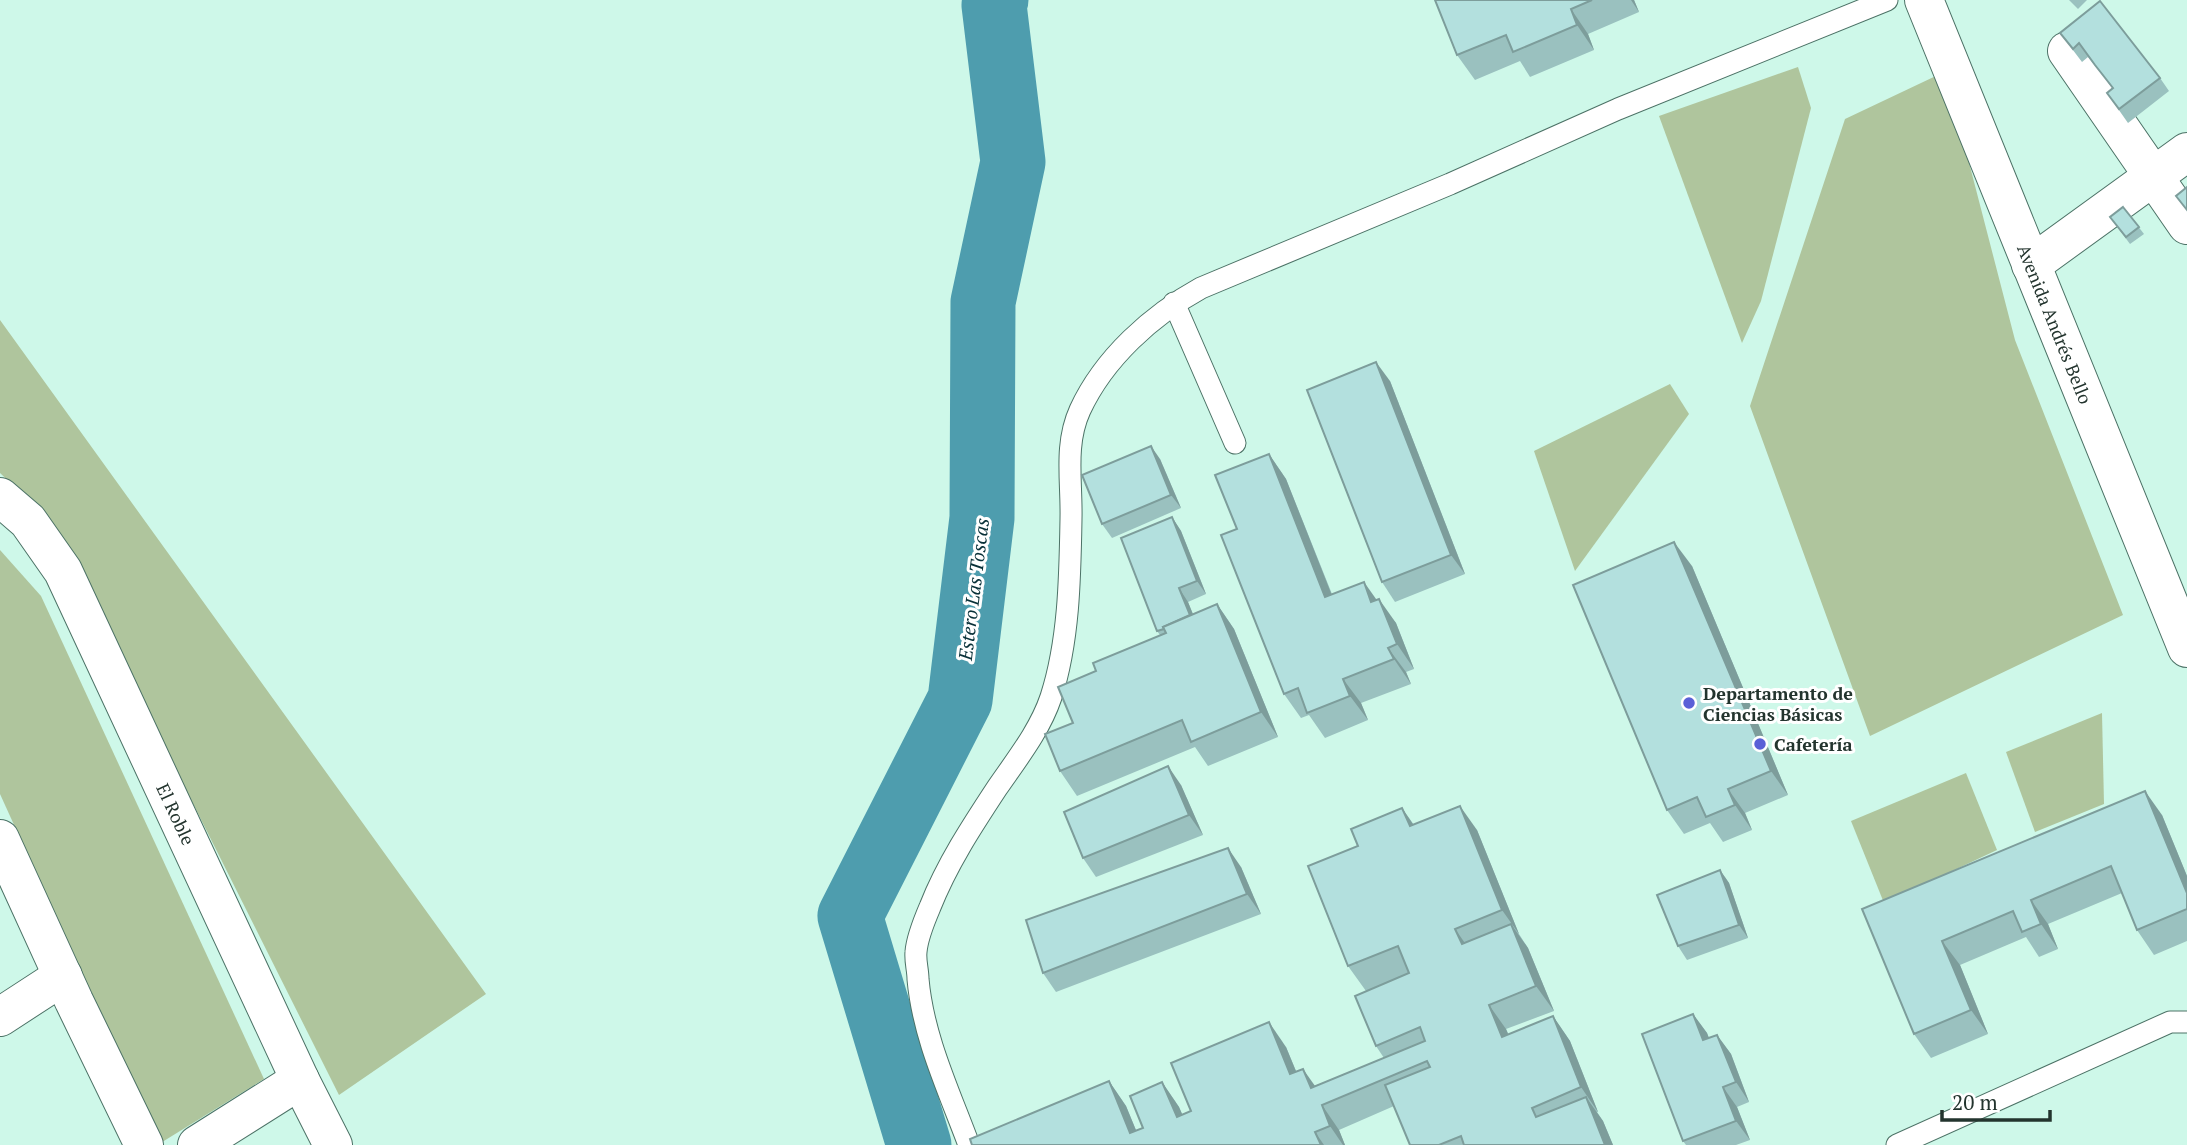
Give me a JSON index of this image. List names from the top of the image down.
{
  "streets": {
    "street": ["Avenida Andrés Bello", "El Roble"]
  },
  "water": ["Estero Las Toscas"],
  "places": ["Departamento de Ciencias Básicas", "Cafetería"],
  "scale_bar": "20 m"
}
